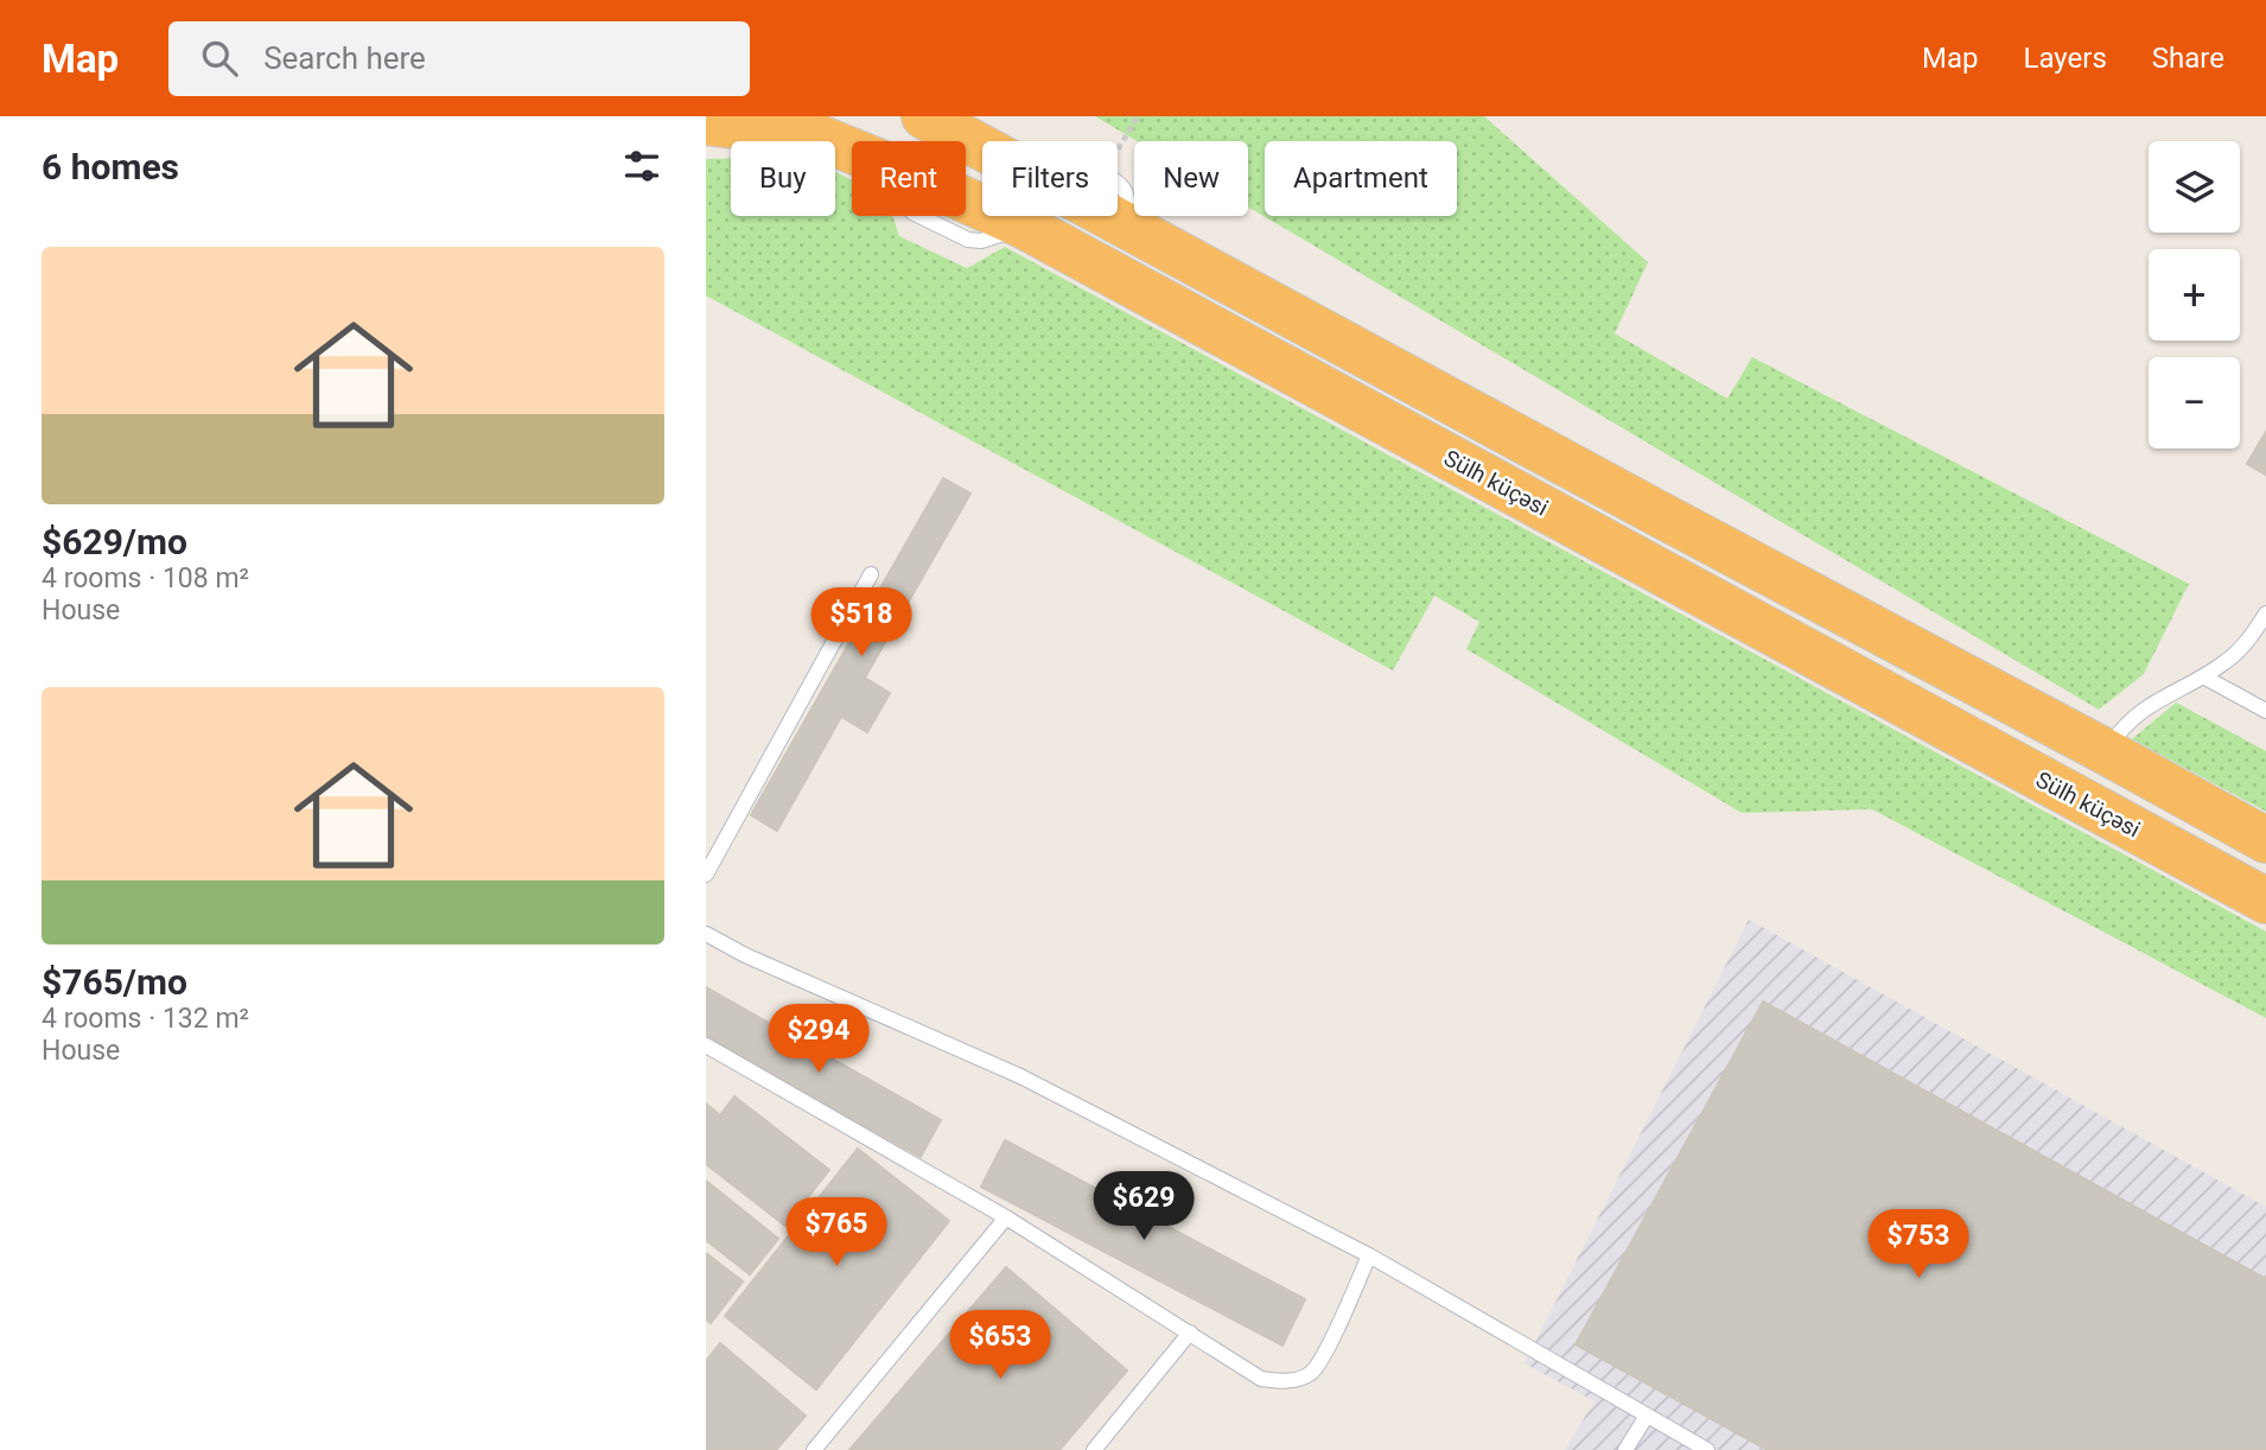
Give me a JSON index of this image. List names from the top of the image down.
{
  "streets": {
    "highway": ["Sülh küçəsi"]
  },
  "page": {
    "header": "Map",
    "search": "Search here",
    "nav": ["Map", "Layers", "Share"],
    "heading": "6 homes",
    "map_buttons": ["+", "−"],
    "chip": [
      "Buy",
      "Rent",
      "Filters",
      "New",
      "Apartment"
    ],
    "list": [
      {
        "name": "$629/mo",
        "note": "4 rooms · 108 m² · House"
      },
      {
        "name": "$765/mo",
        "note": "4 rooms · 132 m² · House"
      }
    ],
    "price": [
      "$518",
      "$294",
      "$629",
      "$765",
      "$753",
      "$653"
    ]
  }
}
